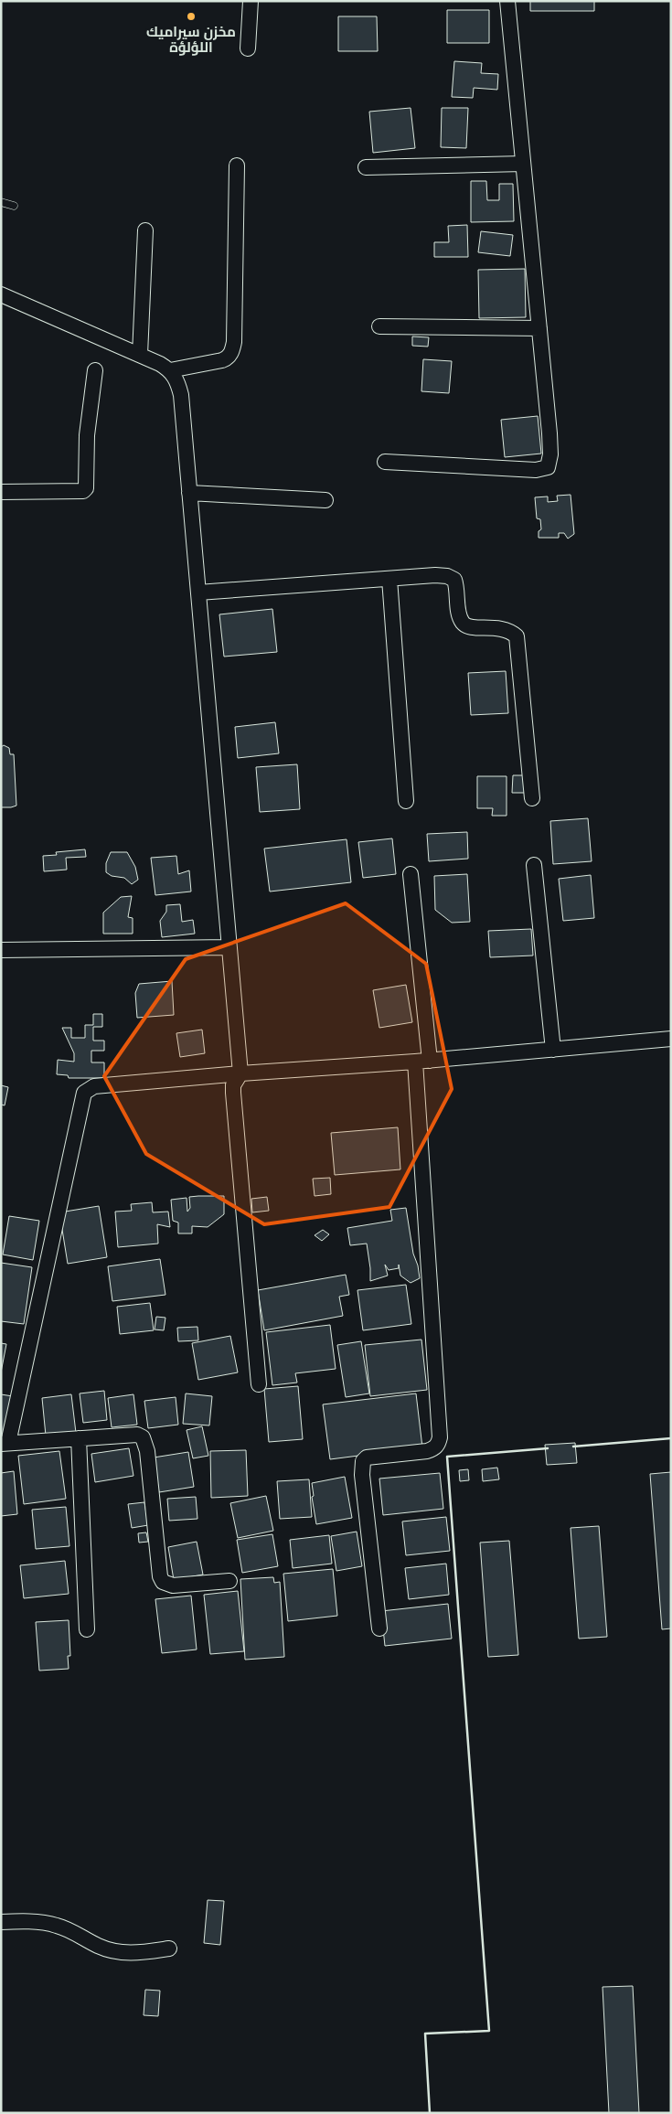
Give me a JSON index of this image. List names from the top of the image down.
{
  "places": ["مخزن سيراميك اللؤلؤة"]
}
